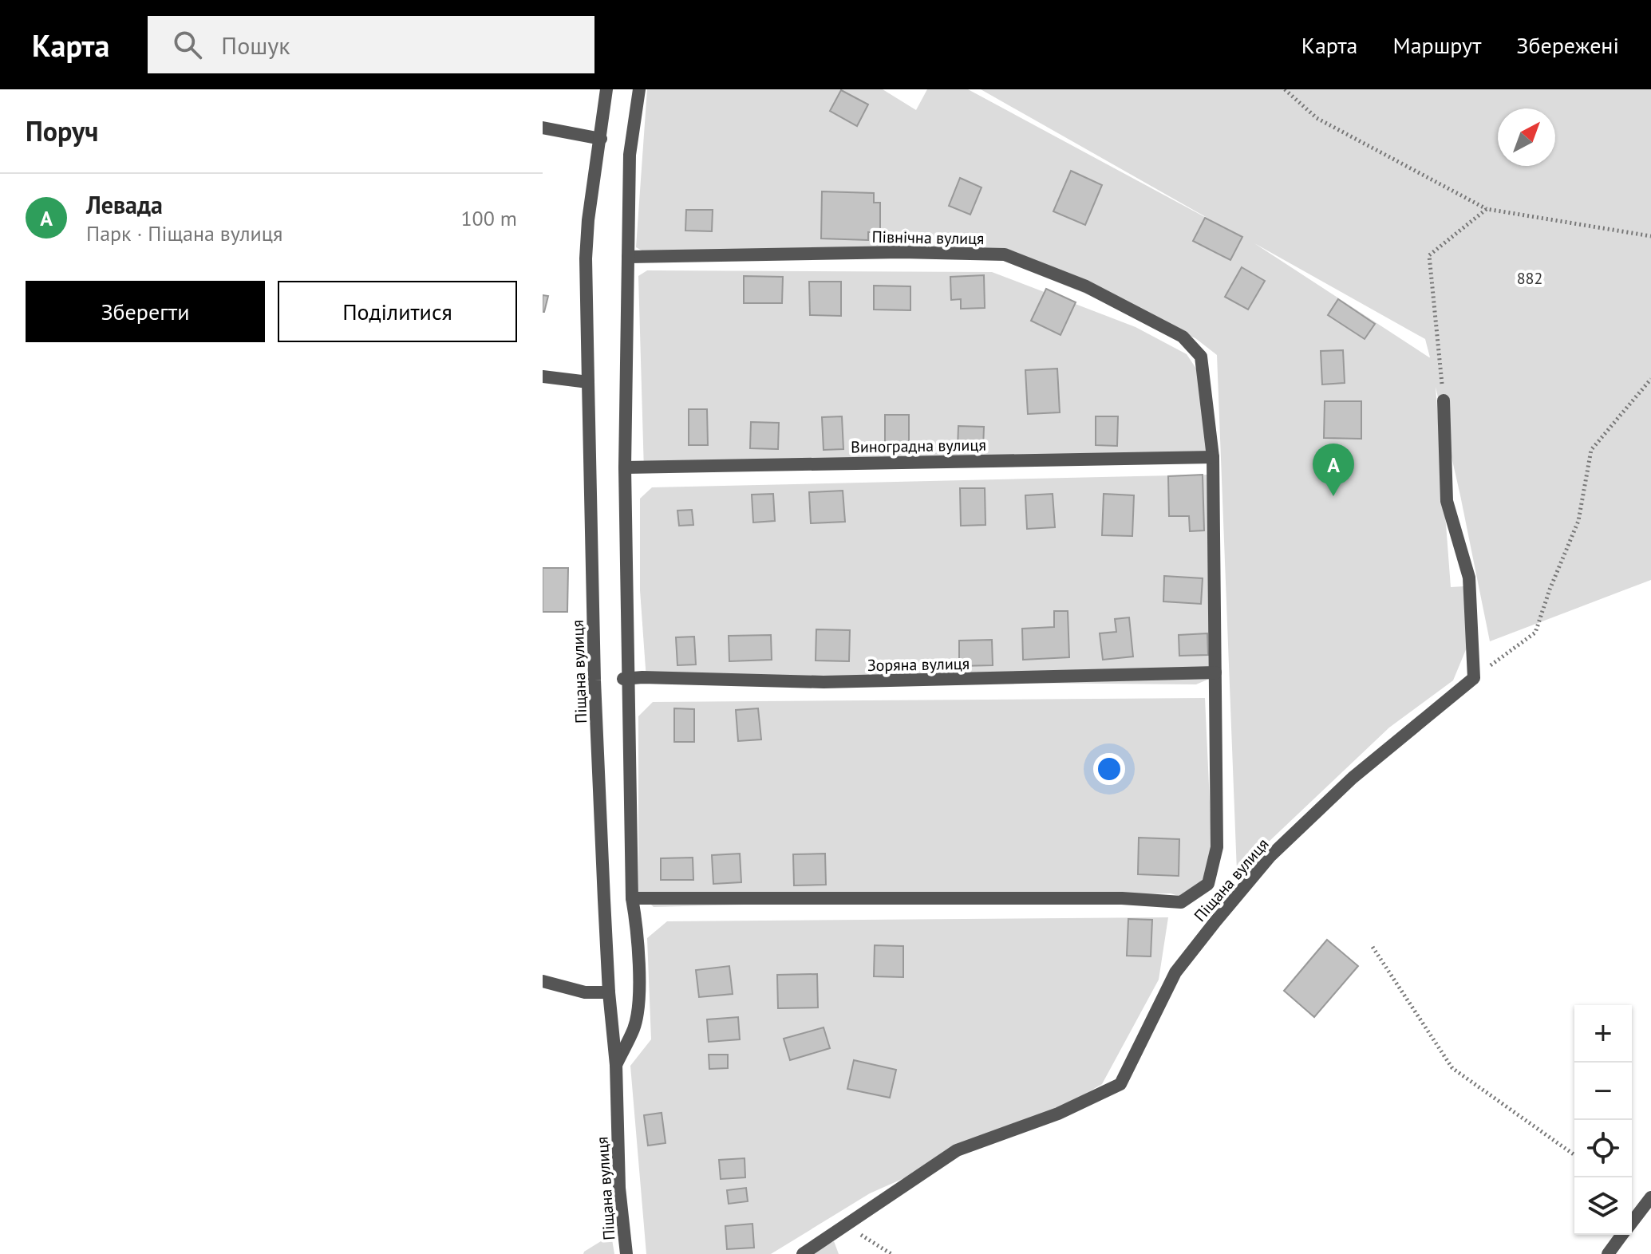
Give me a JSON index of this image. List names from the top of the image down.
{
  "streets": {
    "street": [
      "Північна вулиця",
      "Виноградна вулиця",
      "Зоряна вулиця",
      "Піщана вулиця"
    ]
  },
  "crossings": [
    ["Північна вулиця", "Виноградна вулиця"]
  ],
  "parks": ["882"],
  "north": "top right",
  "page": {
    "header": "Карта",
    "search": "Пошук",
    "nav": ["Карта", "Маршрут", "Збережені"],
    "heading": "Поруч",
    "list": [
      {
        "mark": "A",
        "name": "Левада",
        "note": "Парк · Піщана вулиця",
        "value": "100 m"
      }
    ],
    "buttons": ["Зберегти", "Поділитися"],
    "pins": "A",
    "map_buttons": ["+", "−"]
  }
}
